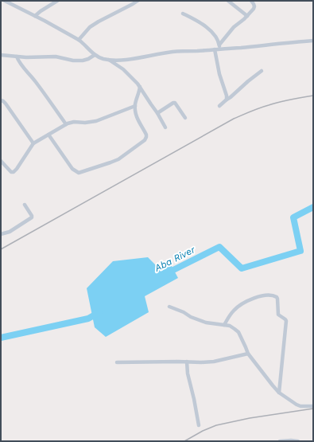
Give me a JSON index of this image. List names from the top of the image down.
{
  "water": ["Aba River"]
}
